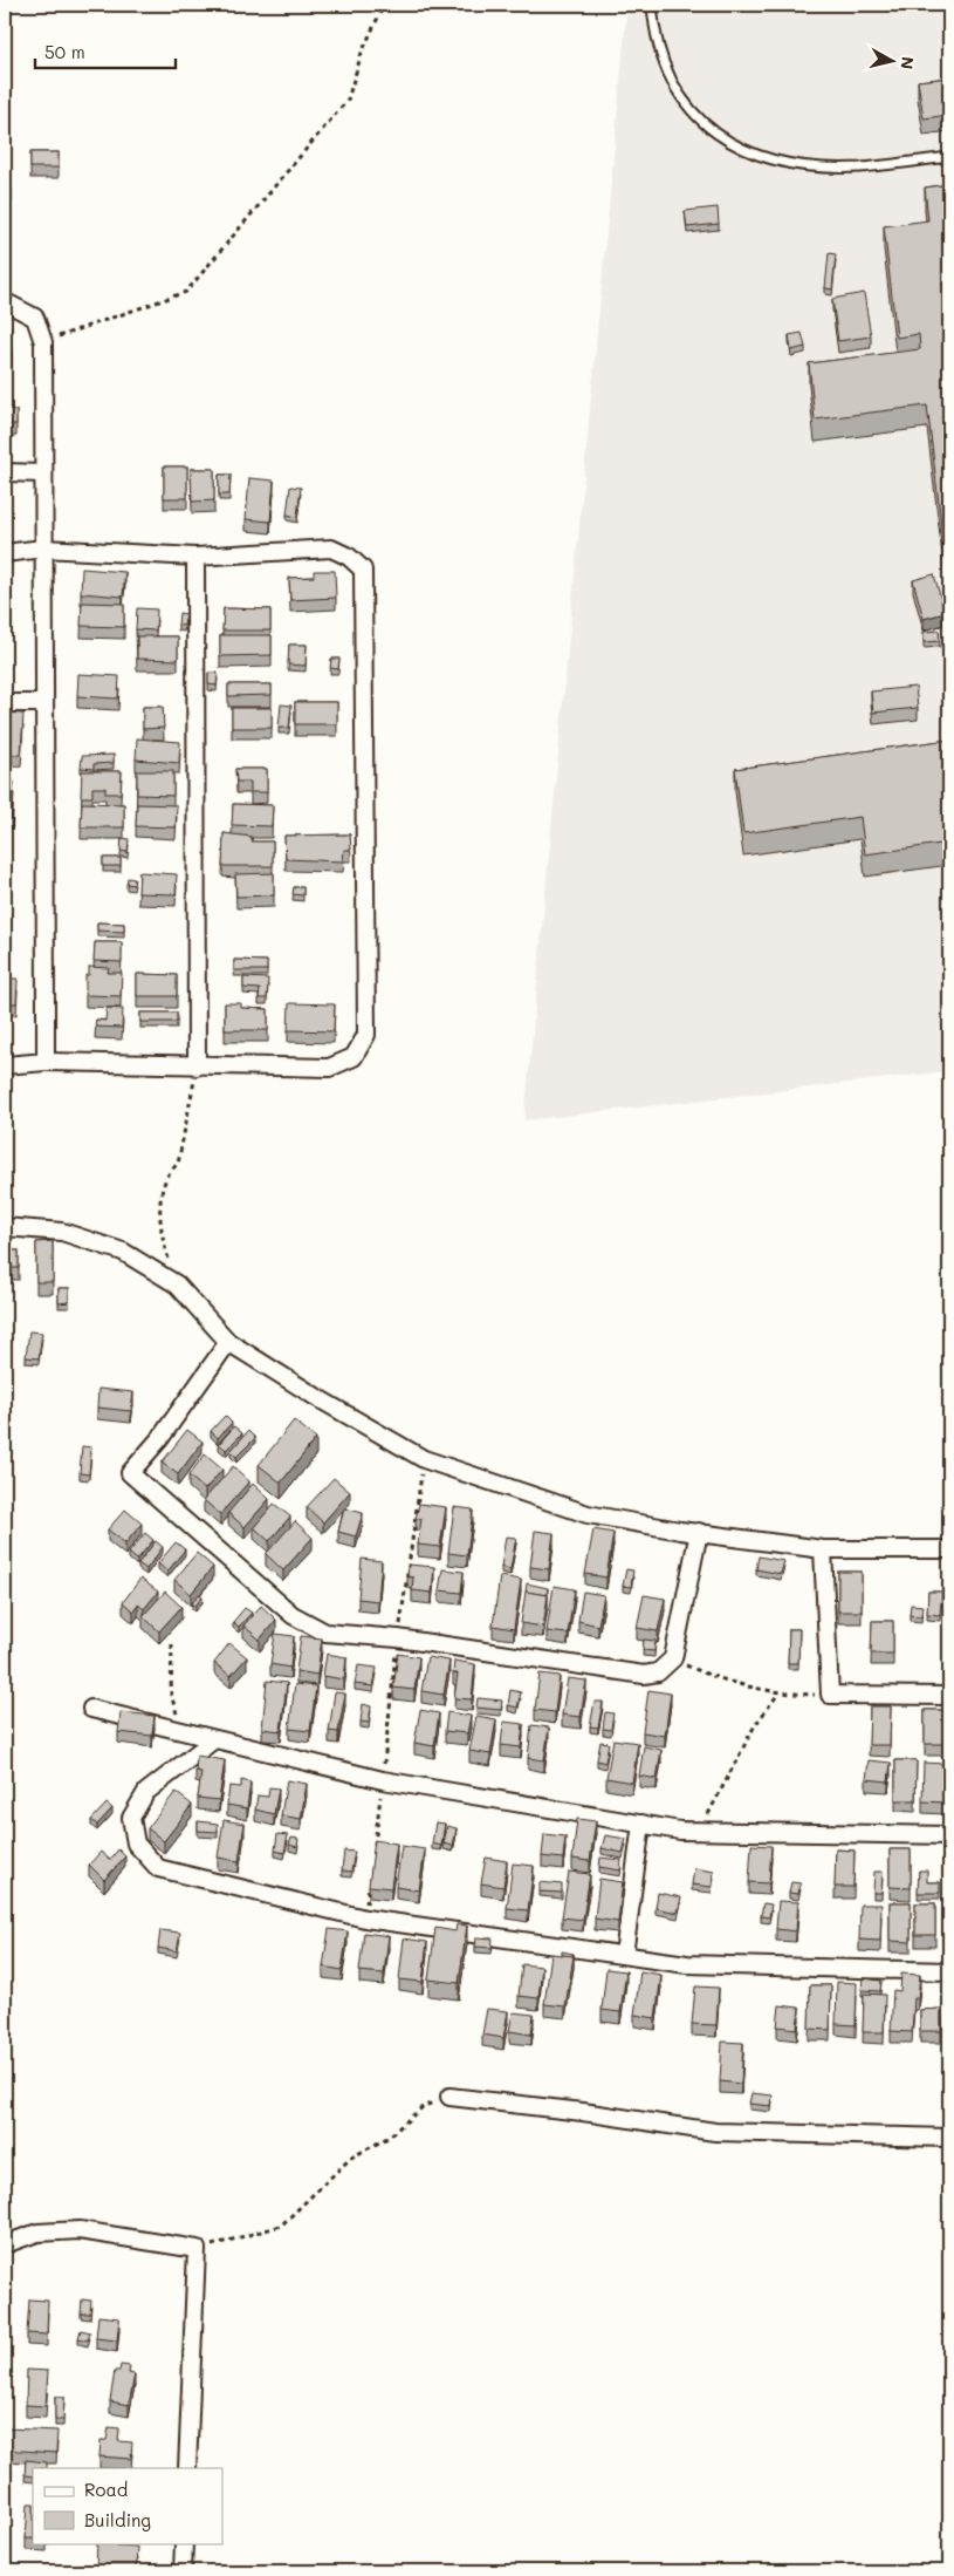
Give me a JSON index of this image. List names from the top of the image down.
{
  "legend": ["Road", "Building"],
  "scale_bar": "50 m",
  "north": "right"
}
